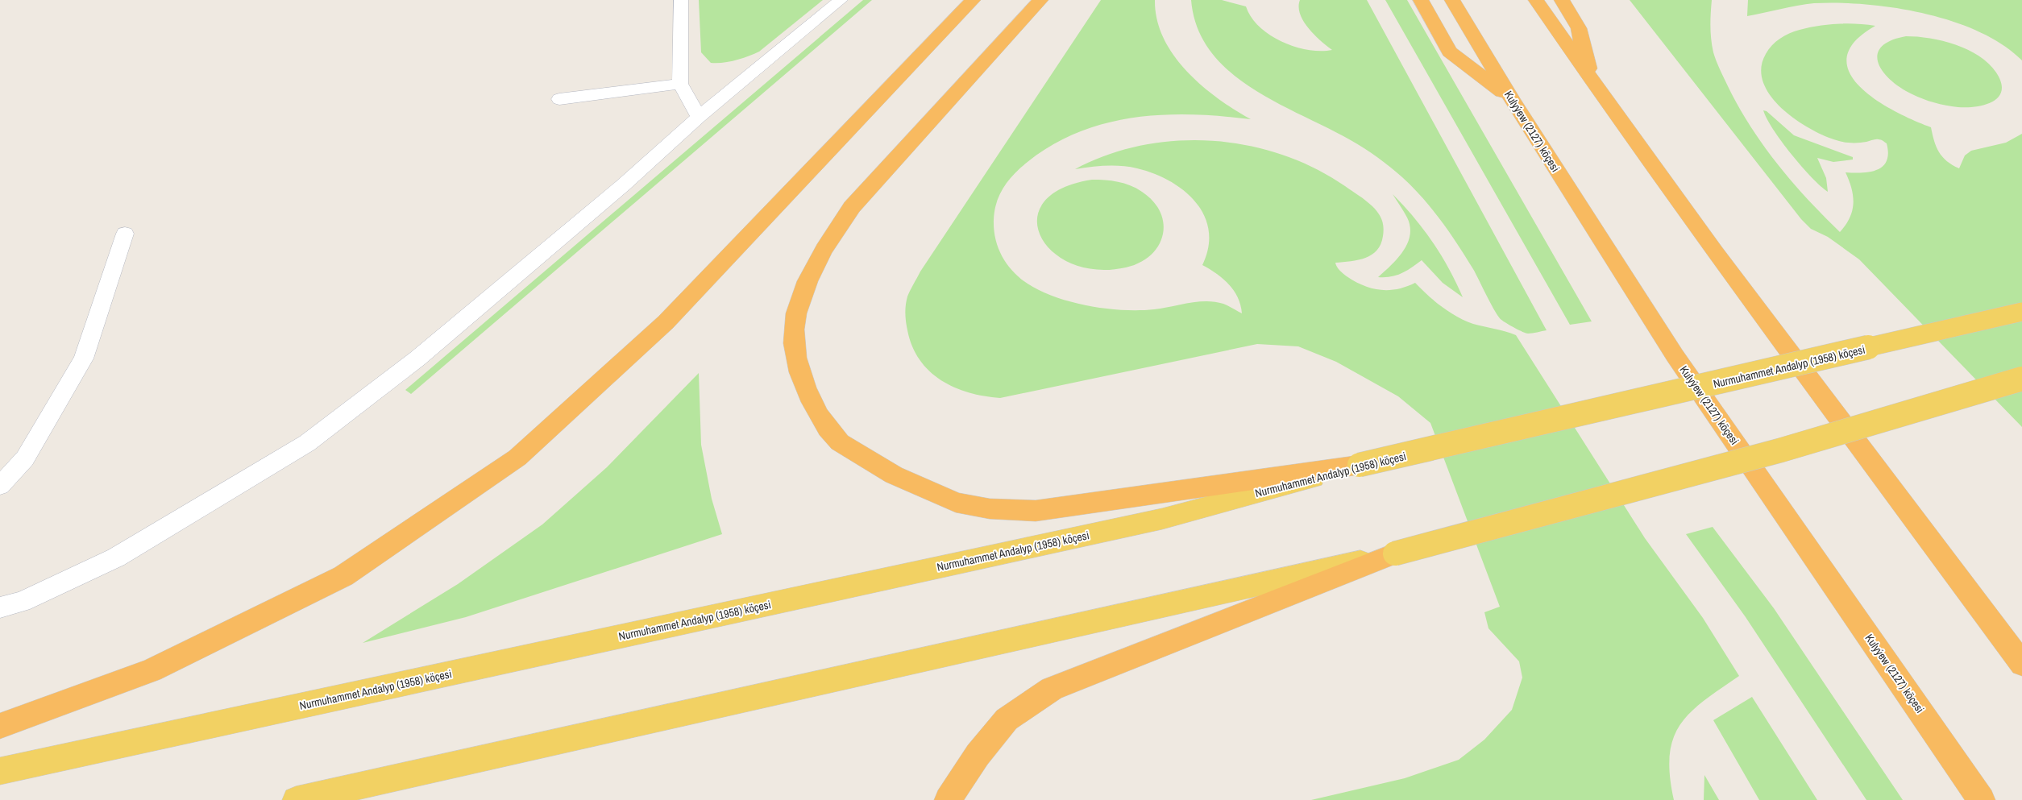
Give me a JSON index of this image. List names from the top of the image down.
{
  "streets": {
    "highway": ["Kulyýew (2127) köçesi"],
    "main road": ["Nurmuhammet Andalyp (1958) köçesi"]
  }
}
